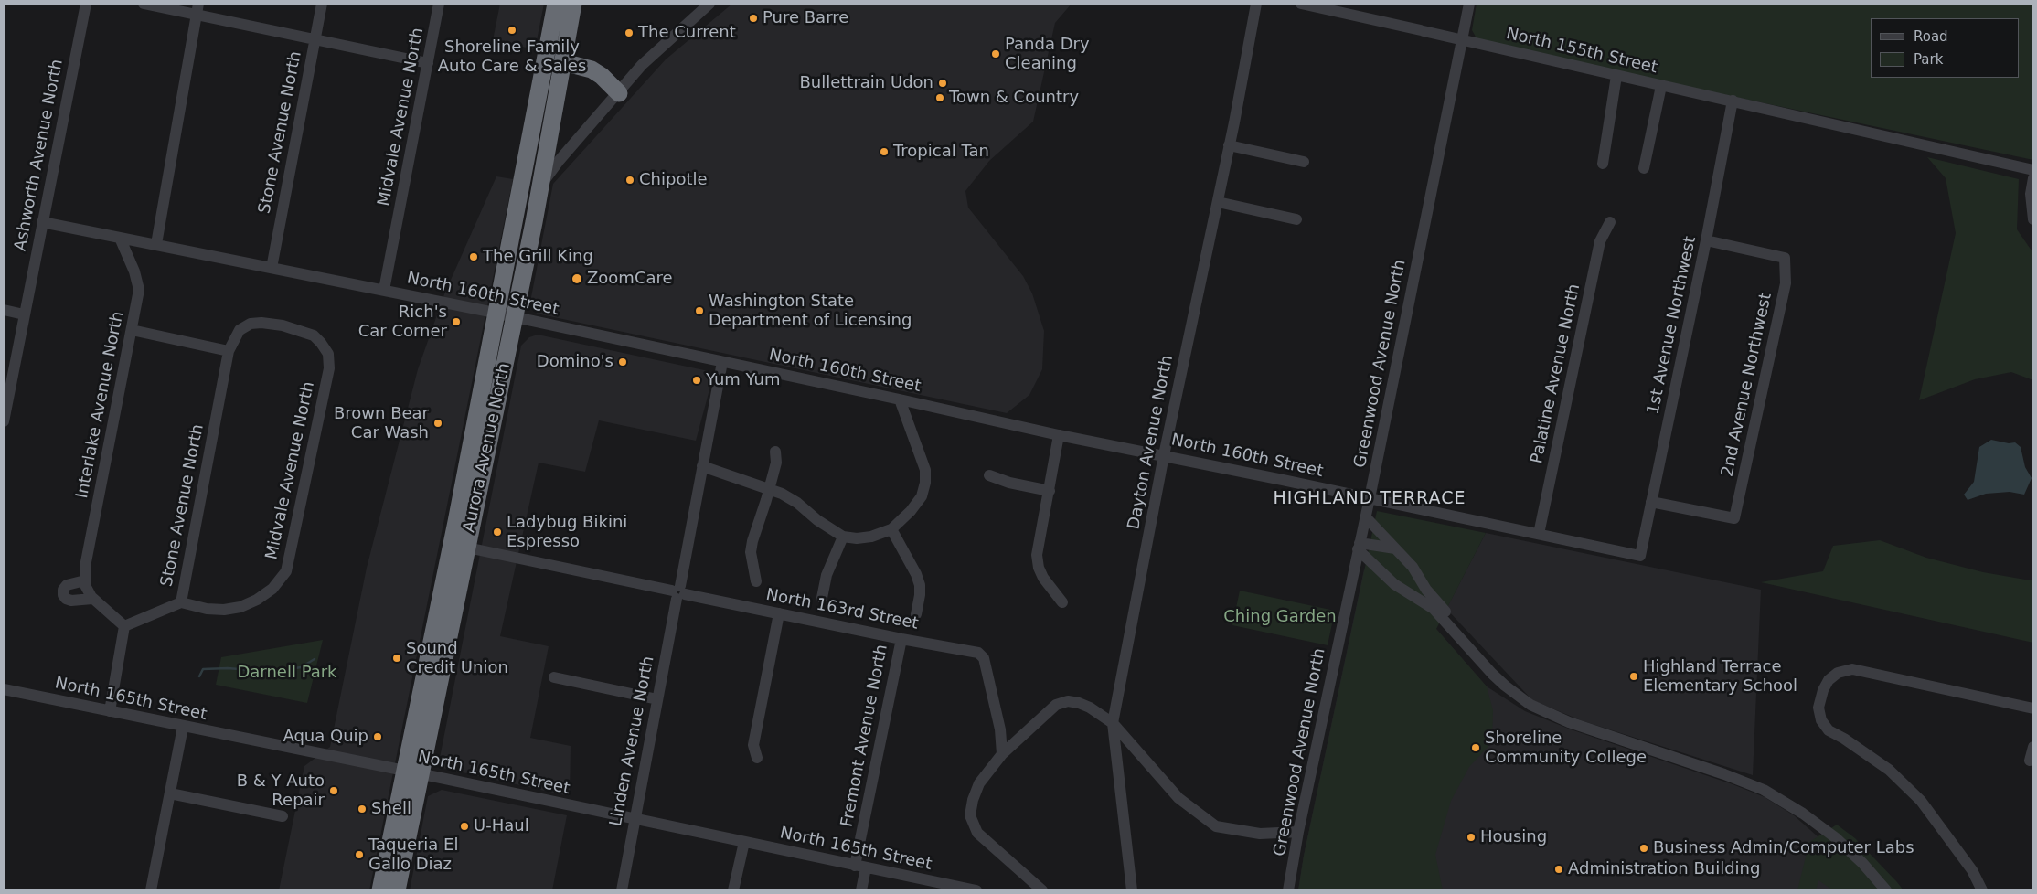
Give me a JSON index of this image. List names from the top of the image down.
{
  "streets": {
    "highway": ["Aurora Avenue North"],
    "street": [
      "North 155th Street",
      "Midvale Avenue North",
      "Stone Avenue North",
      "Ashworth Avenue North",
      "North 160th Street",
      "1st Avenue Northwest",
      "Greenwood Avenue North",
      "Palatine Avenue North",
      "2nd Avenue Northwest",
      "Interlake Avenue North",
      "Dayton Avenue North",
      "North 163rd Street",
      "North 165th Street",
      "Fremont Avenue North",
      "Linden Avenue North"
    ]
  },
  "crossings": [
    ["North 155th Street", "1st Avenue Northwest"],
    ["North 155th Street", "Greenwood Avenue North"],
    ["Midvale Avenue North", "Stone Avenue North"],
    ["Midvale Avenue North", "North 160th Street"],
    ["Stone Avenue North", "North 160th Street"],
    ["Stone Avenue North", "Interlake Avenue North"],
    ["Ashworth Avenue North", "North 160th Street"],
    ["North 160th Street", "1st Avenue Northwest"],
    ["North 160th Street", "Greenwood Avenue North"],
    ["North 160th Street", "Palatine Avenue North"],
    ["North 160th Street", "Interlake Avenue North"],
    ["North 160th Street", "Dayton Avenue North"],
    ["North 160th Street", "Aurora Avenue North"],
    ["North 160th Street", "Linden Avenue North"],
    ["1st Avenue Northwest", "2nd Avenue Northwest"],
    ["Aurora Avenue North", "North 163rd Street"],
    ["Aurora Avenue North", "North 165th Street"],
    ["North 163rd Street", "Fremont Avenue North"],
    ["North 163rd Street", "Linden Avenue North"],
    ["North 165th Street", "Fremont Avenue North"],
    ["North 165th Street", "Linden Avenue North"]
  ],
  "districts": ["HIGHLAND TERRACE"],
  "parks": ["Ching Garden", "Darnell Park"],
  "places": [
    "Pure Barre",
    "Shoreline Family Auto Care & Sales",
    "The Current",
    "Panda Dry Cleaning",
    "Bullettrain Udon",
    "Town & Country",
    "Tropical Tan",
    "Chipotle",
    "The Grill King",
    "ZoomCare",
    "Washington State Department of Licensing",
    "Rich's Car Corner",
    "Domino's",
    "Yum Yum",
    "Brown Bear Car Wash",
    "Ladybug Bikini Espresso",
    "Sound Credit Union",
    "Highland Terrace Elementary School",
    "Aqua Quip",
    "Shoreline Community College",
    "B & Y Auto Repair",
    "Shell",
    "U-Haul",
    "Housing",
    "Business Admin/Computer Labs",
    "Taqueria El Gallo Diaz",
    "Administration Building"
  ],
  "legend": ["Road", "Park"]
}
